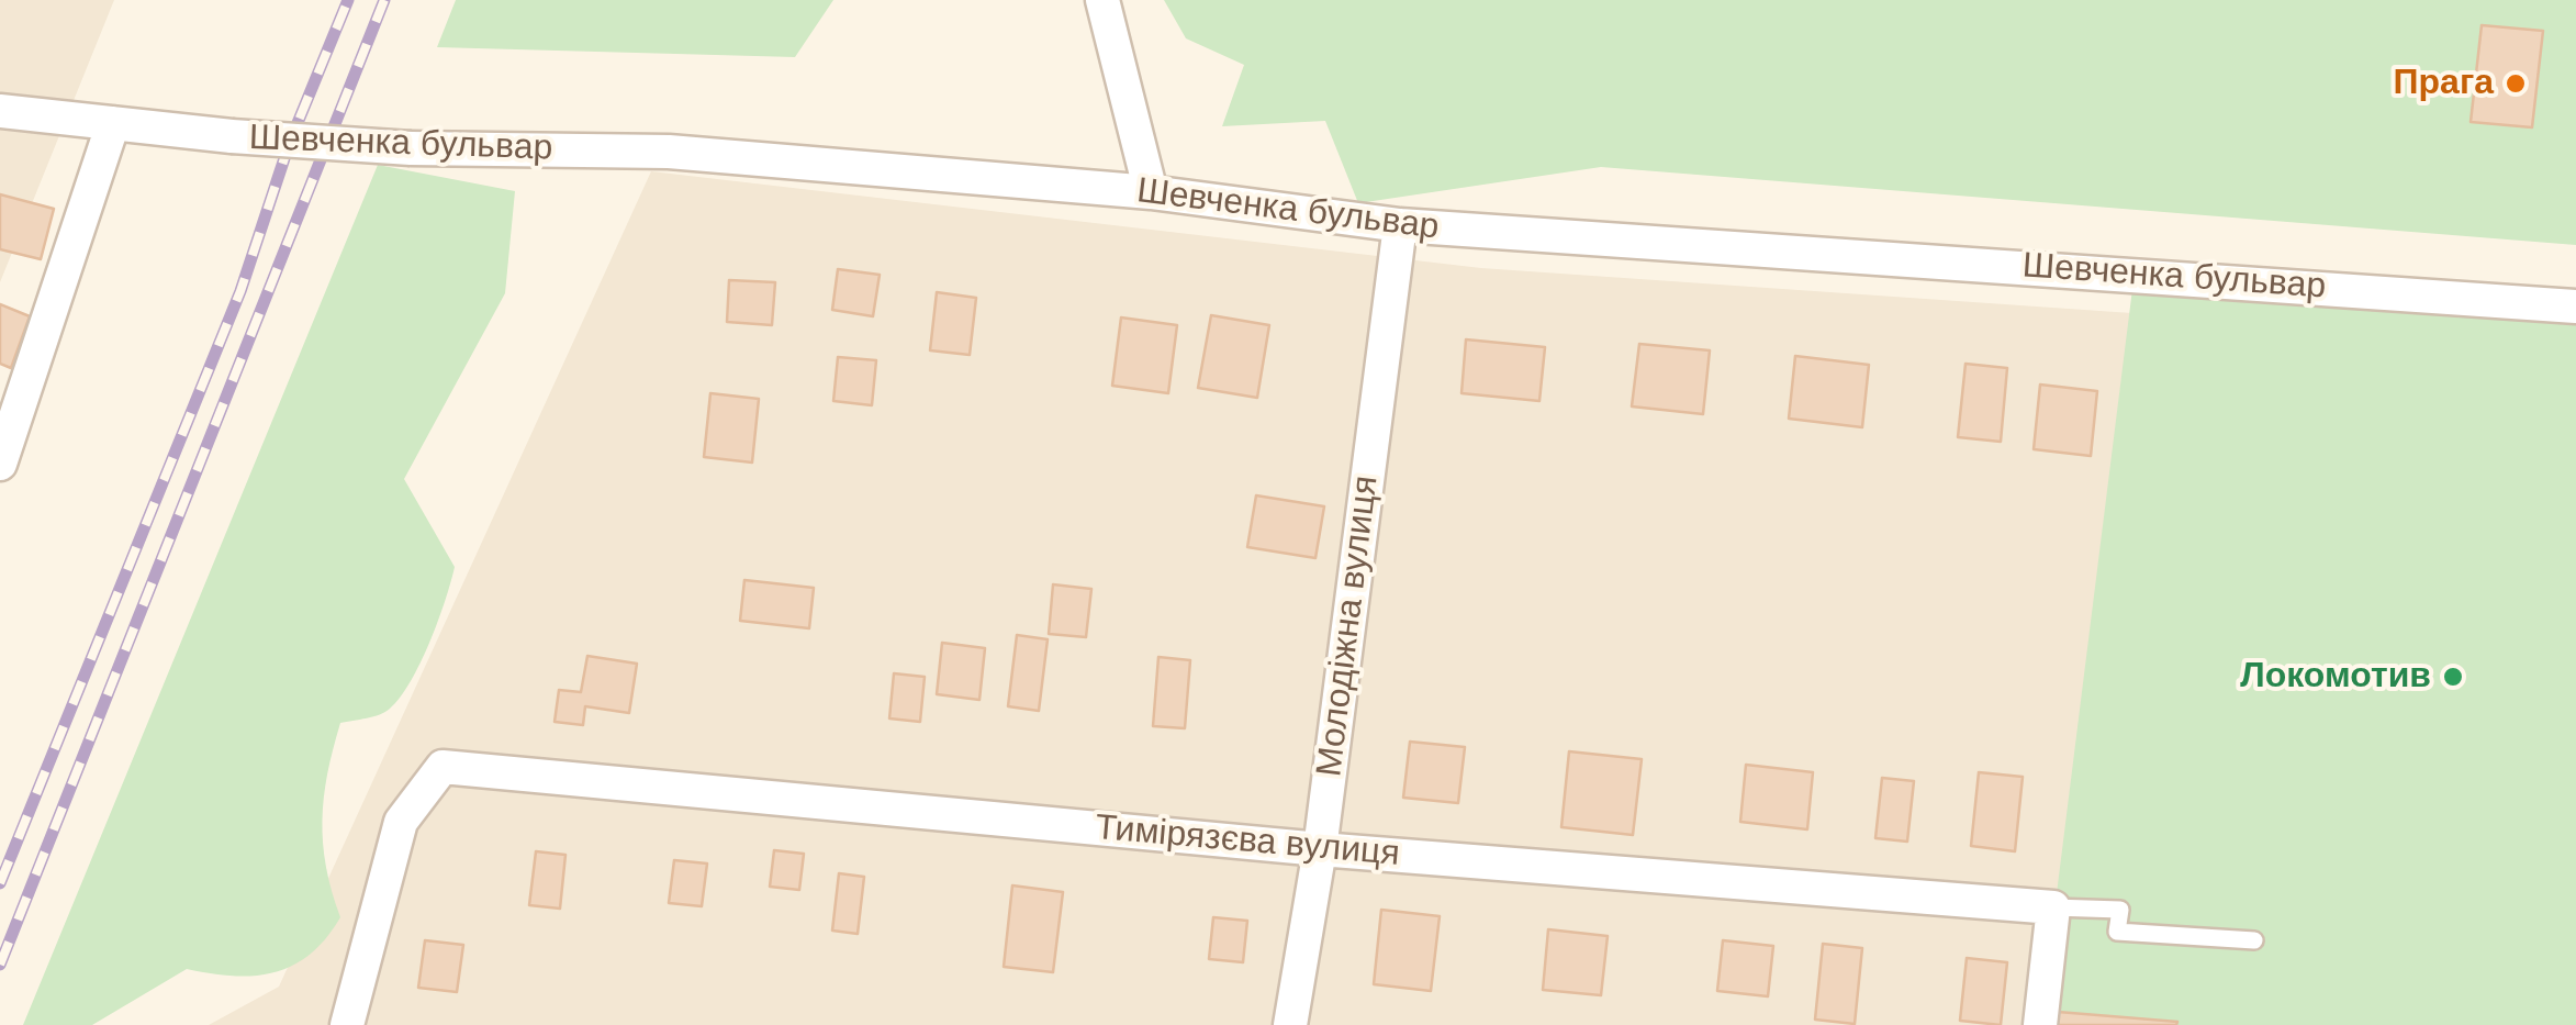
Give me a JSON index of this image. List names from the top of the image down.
{
  "streets": {
    "street": ["Шевченка бульвар", "Молодіжна вулиця", "Тимірязєва вулиця"]
  },
  "crossings": [
    ["Шевченка бульвар", "Молодіжна вулиця"],
    ["Молодіжна вулиця", "Тимірязєва вулиця"]
  ],
  "places": ["Прага", "Локомотив"]
}
